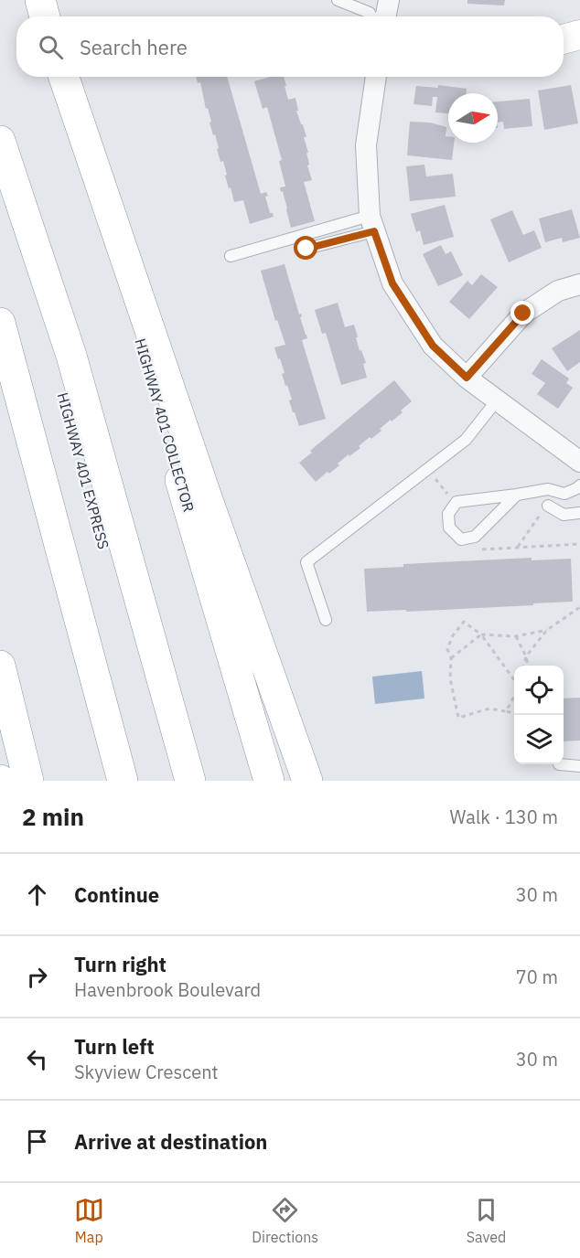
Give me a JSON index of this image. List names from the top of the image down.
{
  "streets": {
    "highway": ["HIGHWAY 401 COLLECTOR", "HIGHWAY 401 EXPRESS"]
  },
  "north": "right",
  "page": {
    "search": "Search here",
    "heading": ["2 min", "Walk · 130 m"],
    "list": [
      ["Continue", "30 m"],
      ["Turn right", "Havenbrook Boulevard", "70 m"],
      ["Turn left", "Skyview Crescent", "30 m"],
      "Arrive at destination"
    ],
    "nav": ["Map", "Directions", "Saved"]
  }
}
